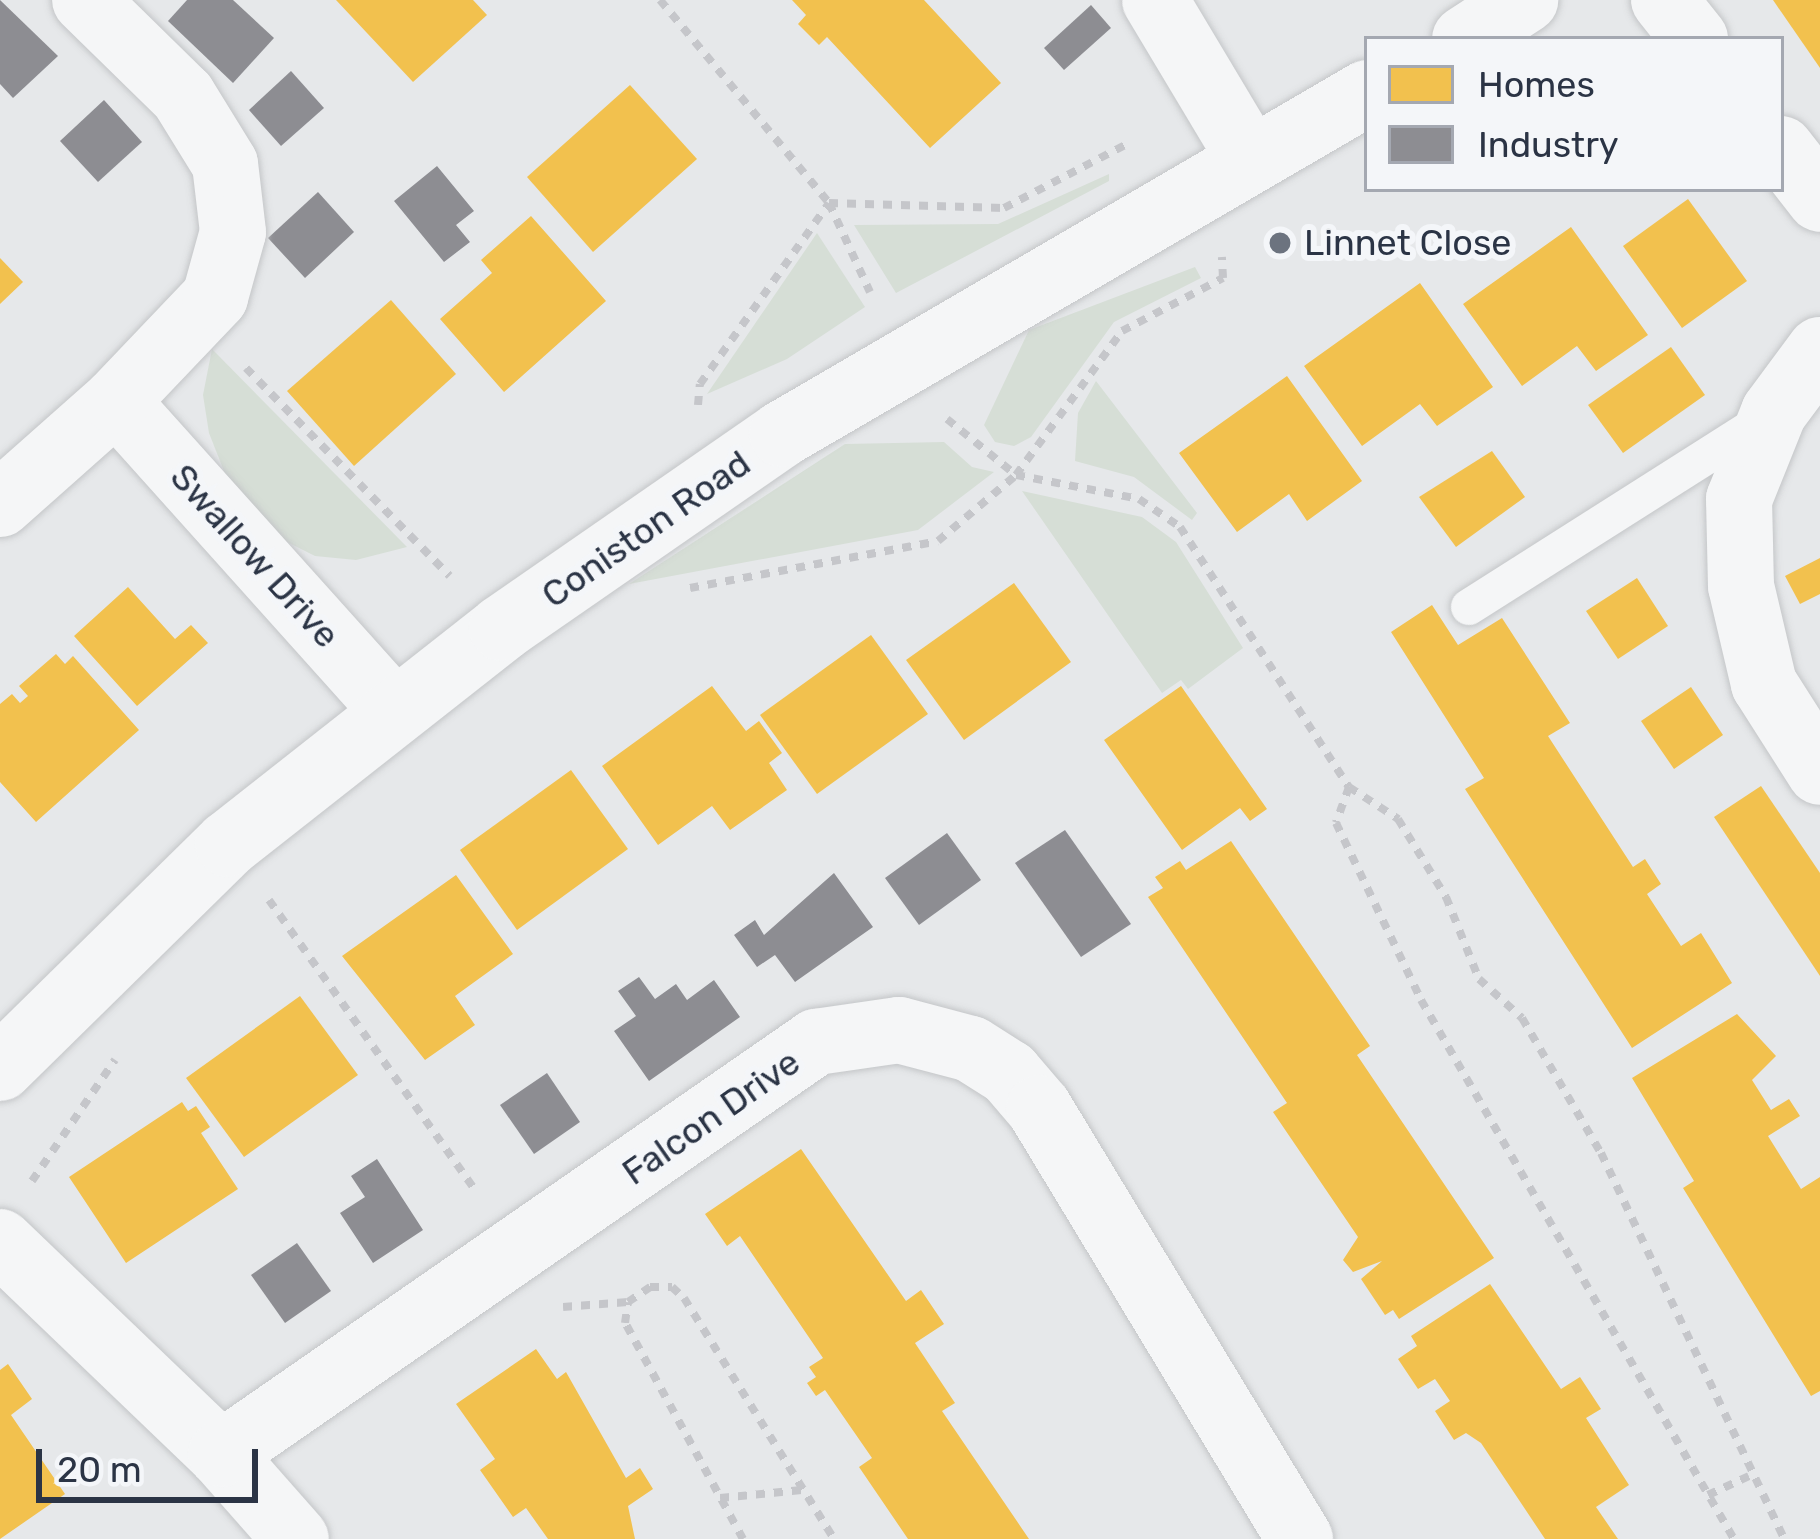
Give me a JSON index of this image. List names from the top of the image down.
{
  "streets": {
    "street": ["Coniston Road", "Swallow Drive", "Falcon Drive"]
  },
  "crossings": [
    ["Coniston Road", "Swallow Drive"]
  ],
  "places": ["Linnet Close"],
  "legend": ["Homes", "Industry"],
  "scale_bar": "20 m"
}
